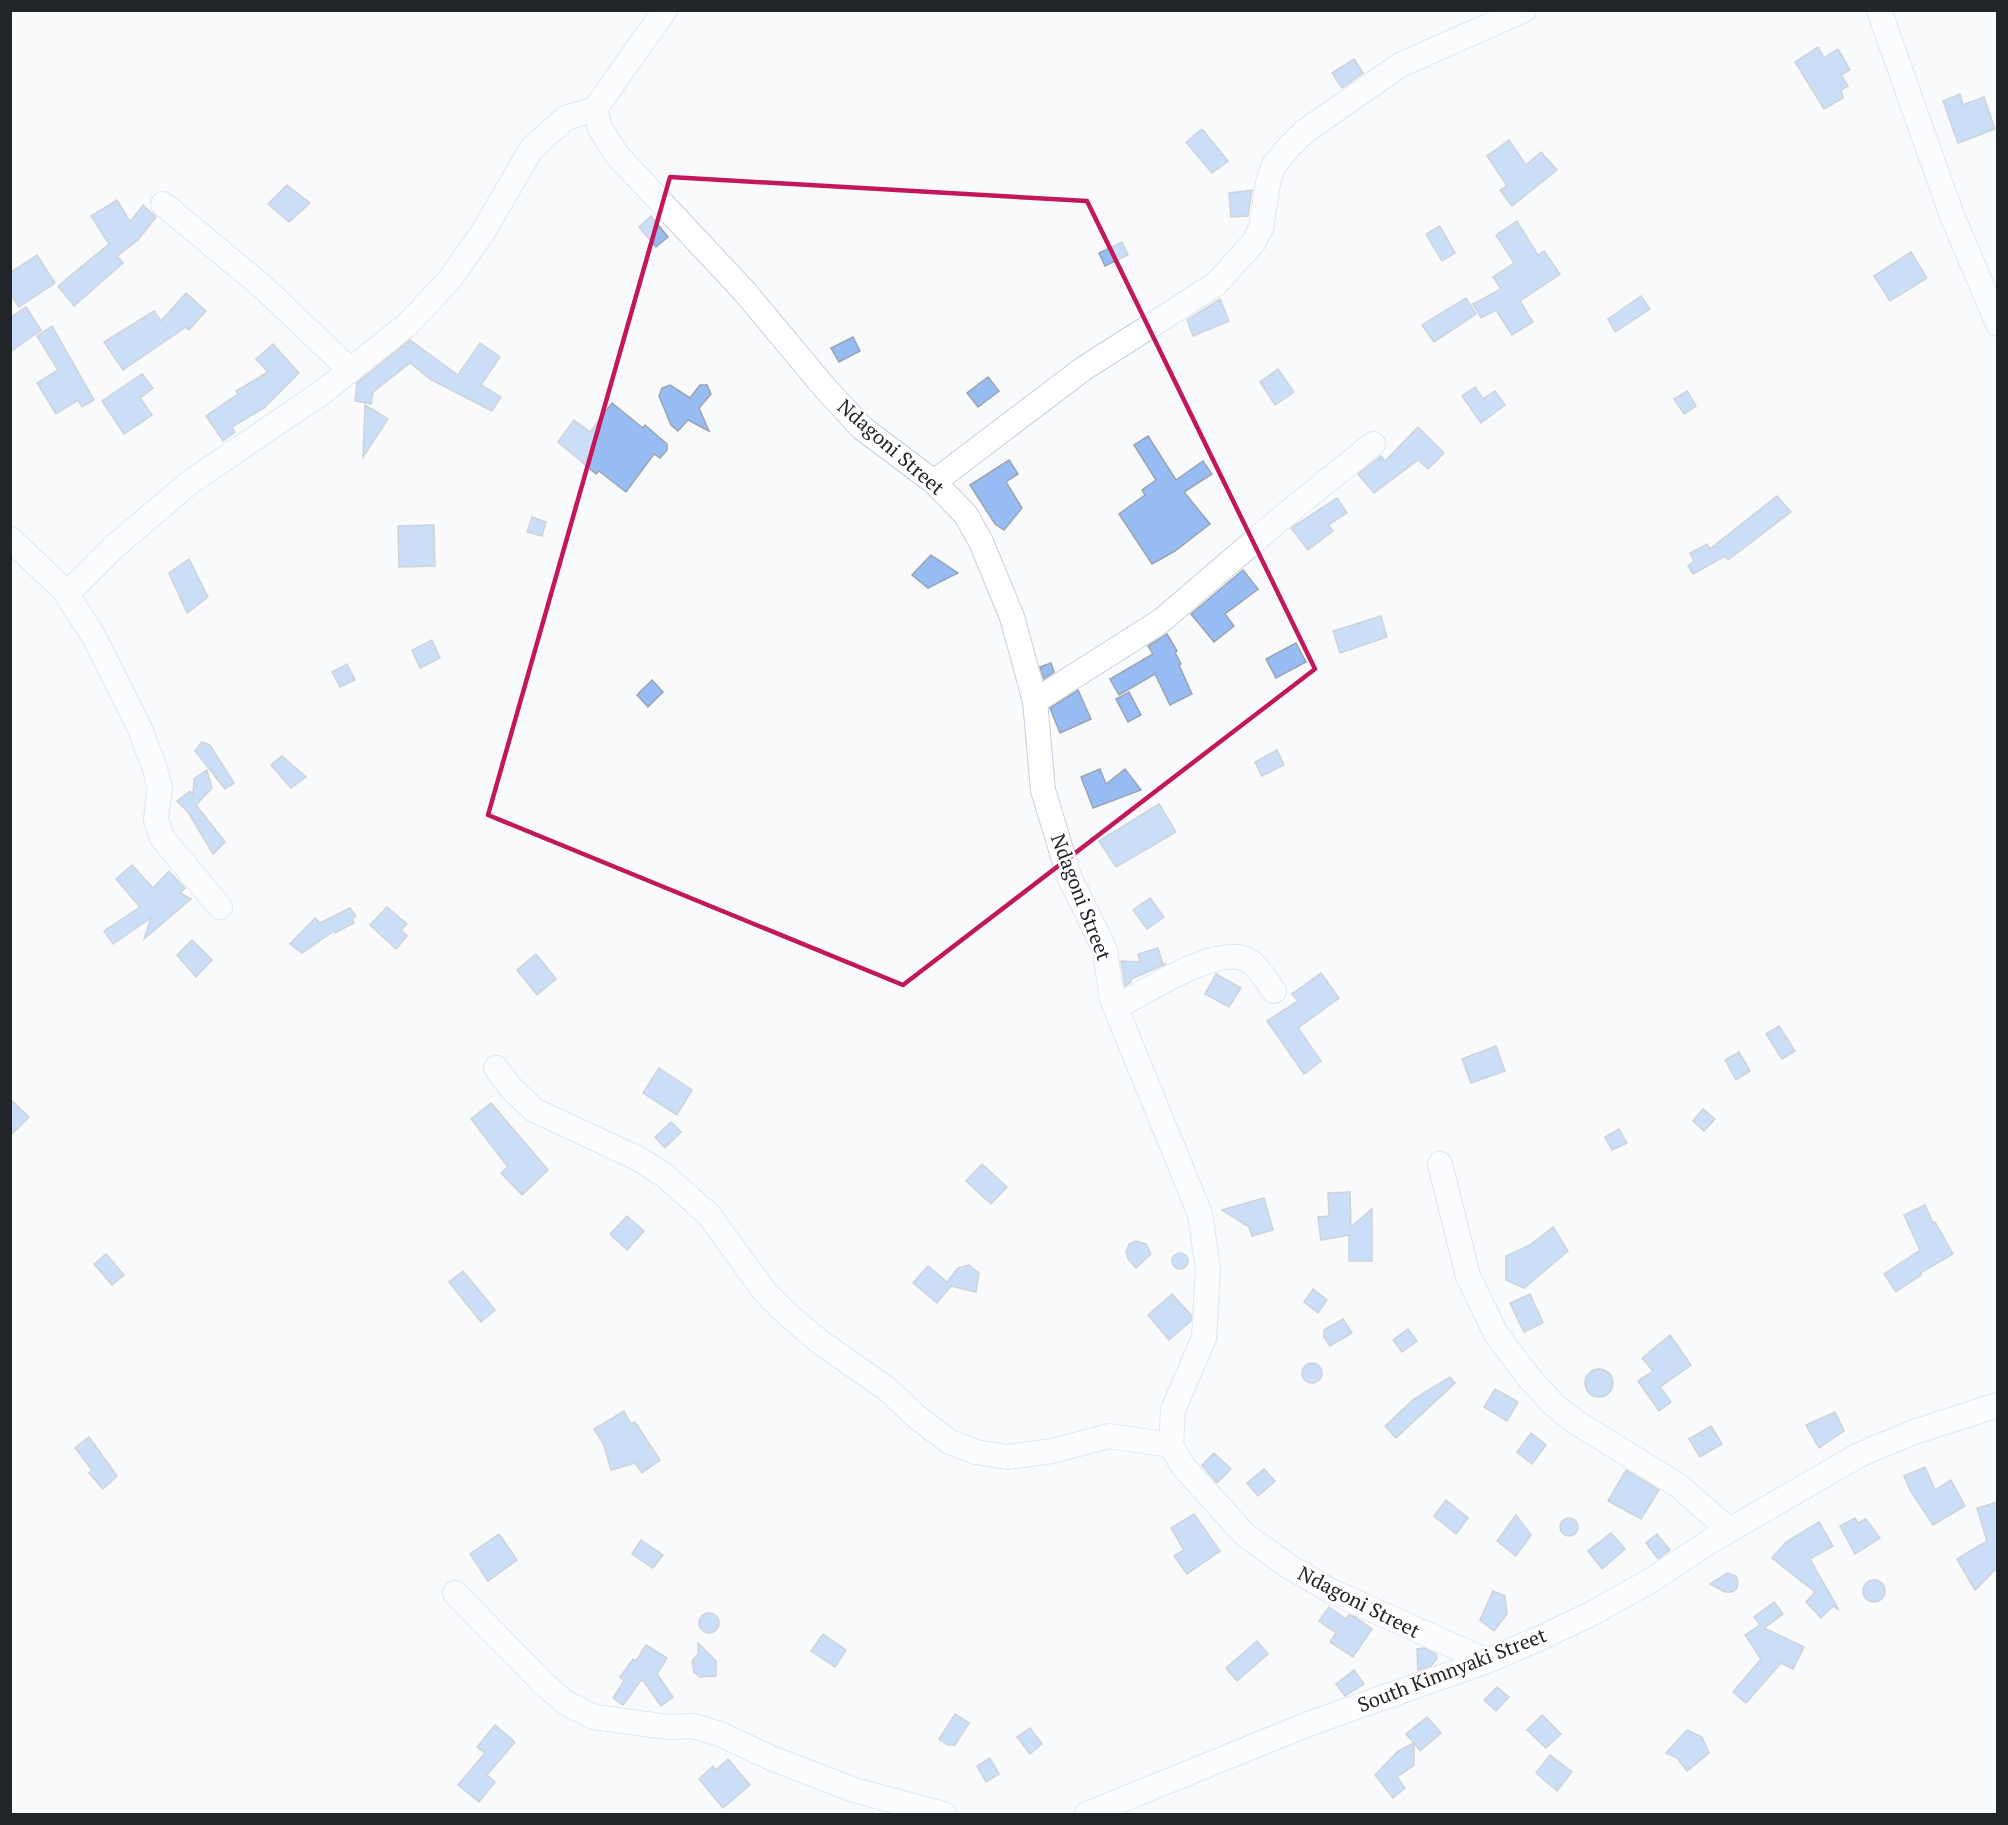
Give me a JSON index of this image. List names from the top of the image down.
{
  "streets": {
    "street": ["Ndagoni Street", "South Kimnyaki Street"]
  },
  "crossings": [
    ["Ndagoni Street", "South Kimnyaki Street"]
  ]
}
